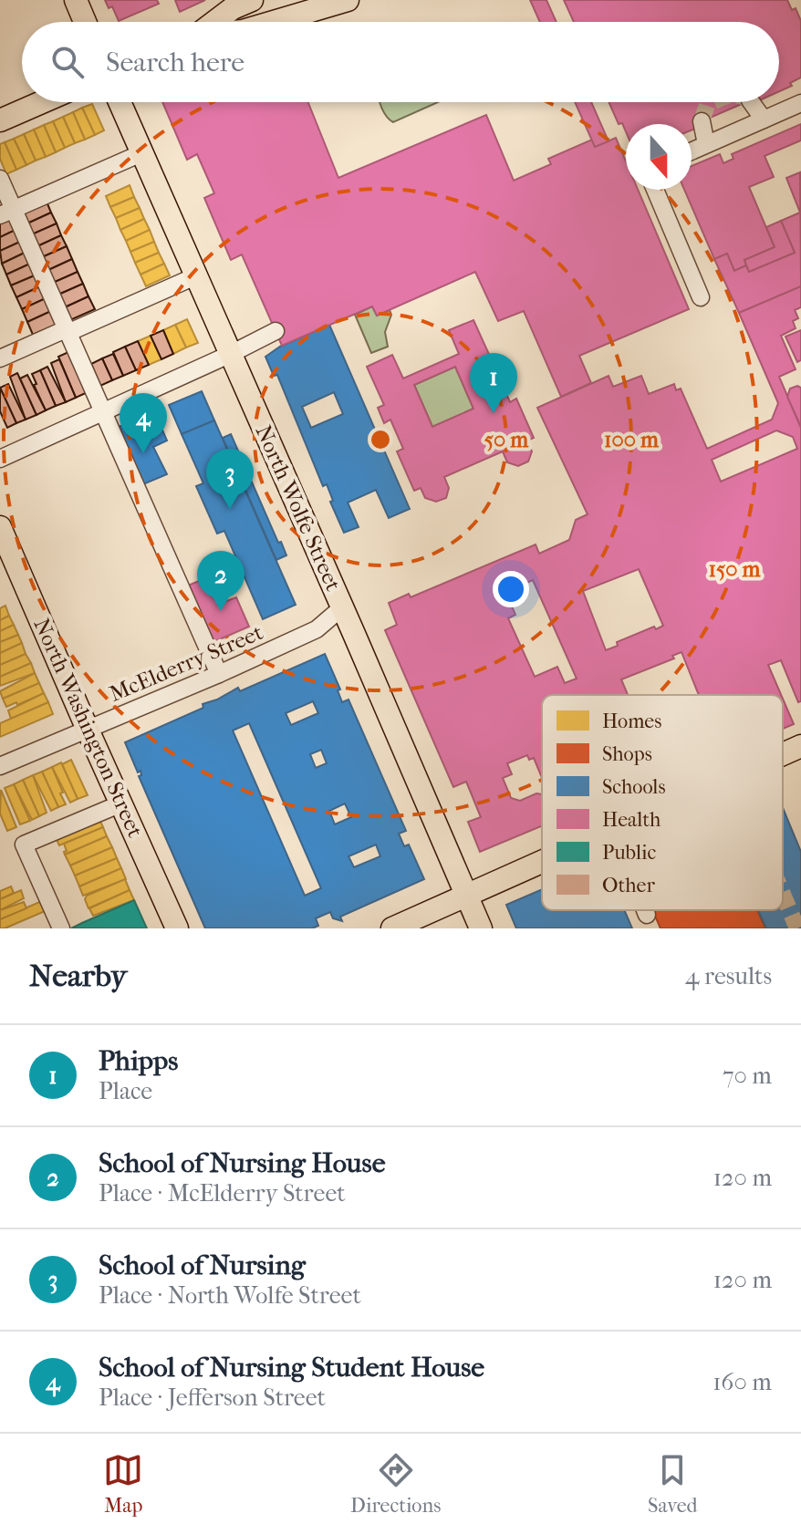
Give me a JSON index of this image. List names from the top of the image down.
{
  "streets": {
    "main road": ["North Wolfe Street", "North Washington Street"],
    "street": ["McElderry Street"]
  },
  "crossings": [
    ["North Wolfe Street", "McElderry Street"],
    ["McElderry Street", "North Washington Street"]
  ],
  "legend": [
    "Homes",
    "Shops",
    "Schools",
    "Health",
    "Public",
    "Other"
  ],
  "north": "bottom",
  "page": {
    "search": "Search here",
    "pins": [
      "1",
      "4",
      "3",
      "2"
    ],
    "heading": ["Nearby", "4 results"],
    "list": [
      {
        "mark": "1",
        "name": "Phipps",
        "note": "Place",
        "value": "70 m"
      },
      {
        "mark": "2",
        "name": "School of Nursing House",
        "note": "Place · McElderry Street",
        "value": "120 m"
      },
      {
        "mark": "3",
        "name": "School of Nursing",
        "note": "Place · North Wolfe Street",
        "value": "120 m"
      },
      {
        "mark": "4",
        "name": "School of Nursing Student House",
        "note": "Place · Jefferson Street",
        "value": "160 m"
      }
    ],
    "nav": ["Map", "Directions", "Saved"]
  },
  "rings": ["50 m", "100 m", "150 m"]
}
